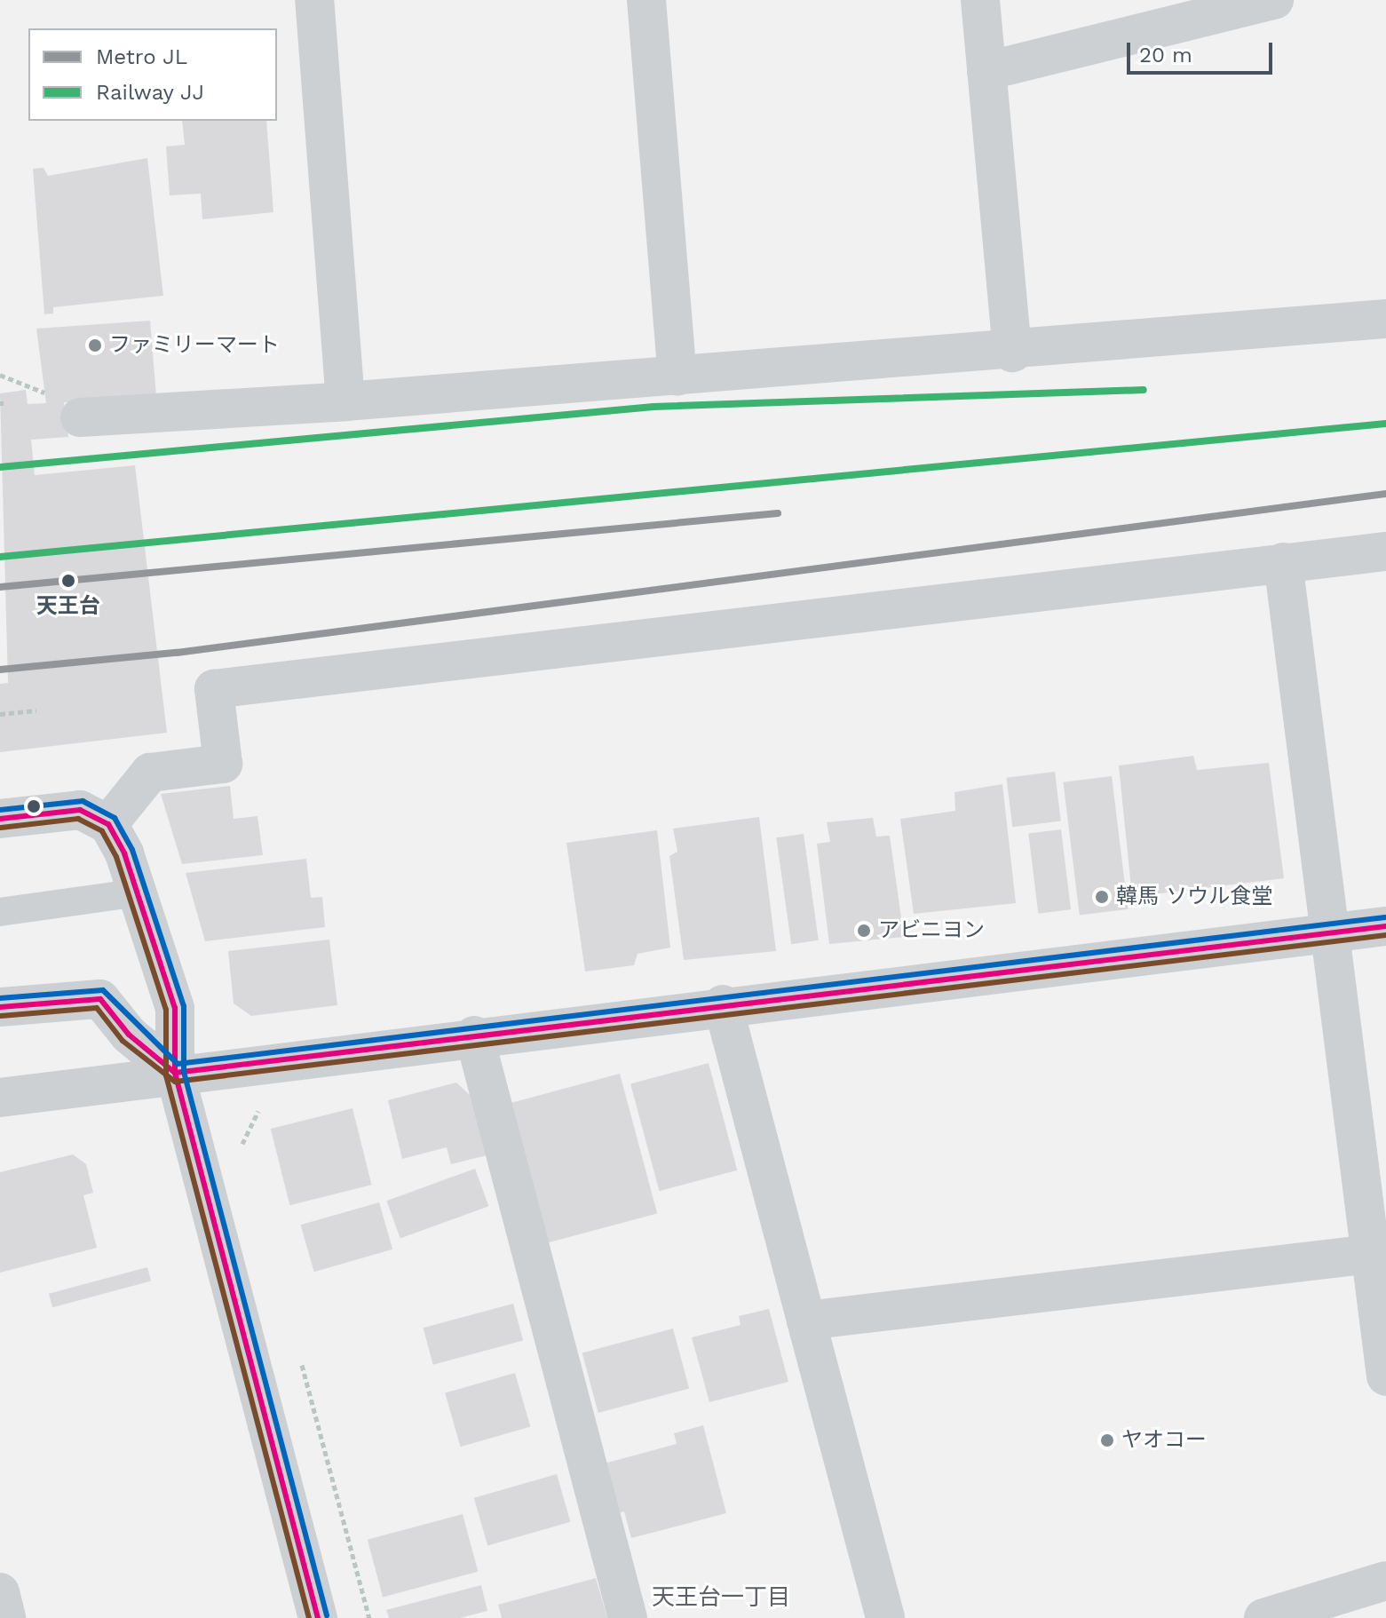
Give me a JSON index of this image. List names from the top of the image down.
{
  "districts": ["天王台一丁目"],
  "places": [
    "ファミリーマート",
    "天王台",
    "韓馬 ソウル食堂",
    "アビニヨン",
    "ヤオコー"
  ],
  "lines": ["rail line JJ", "metro line JL"],
  "legend": ["Metro JL", "Railway JJ"],
  "scale_bar": "20 m"
}
